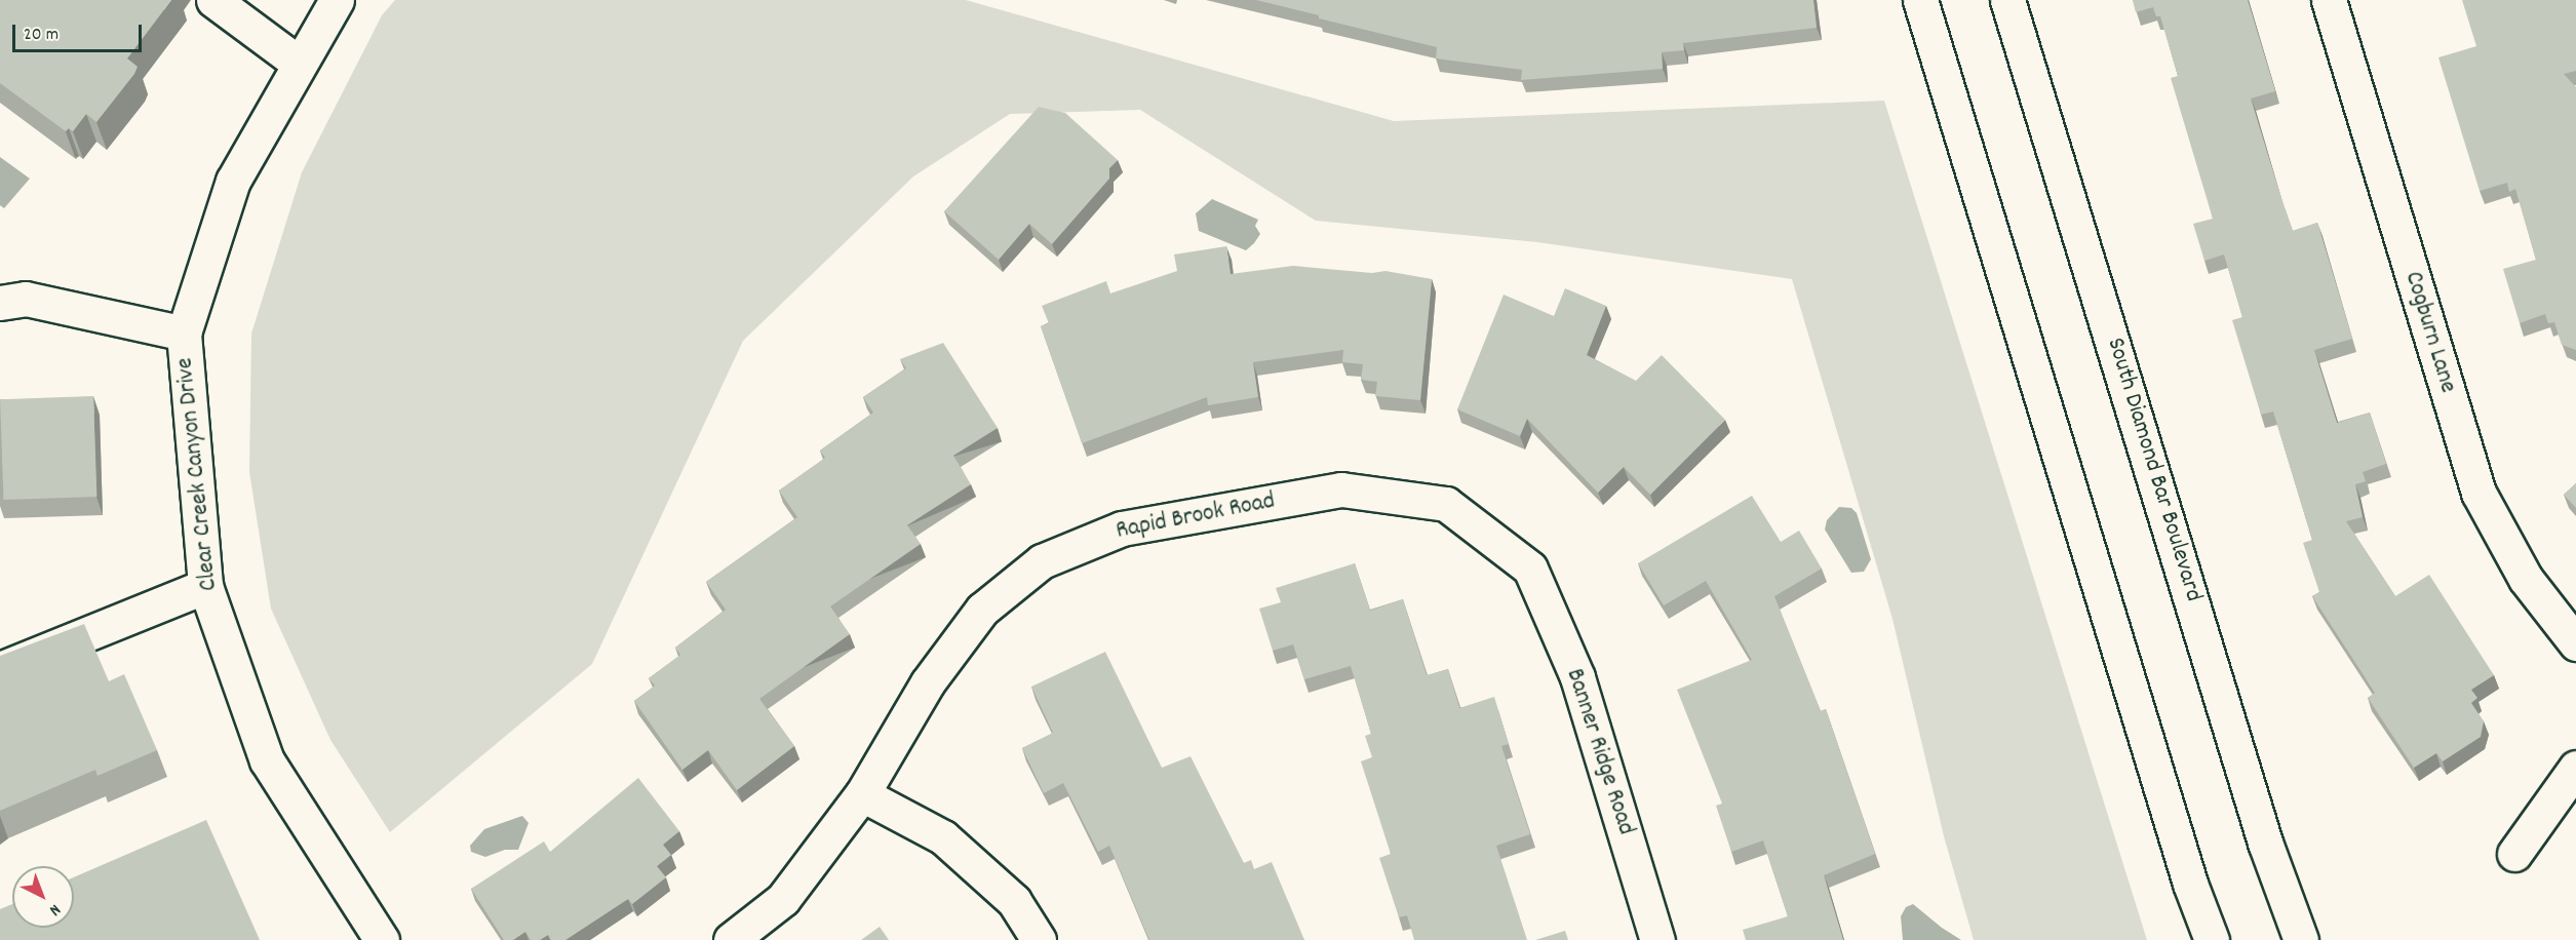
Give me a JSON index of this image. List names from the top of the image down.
{
  "streets": {
    "street": [
      "Cogburn Lane",
      "South Diamond Bar Boulevard",
      "Clear Creek Canyon Drive",
      "Rapid Brook Road",
      "Banner Ridge Road"
    ]
  },
  "crossings": [
    ["Rapid Brook Road", "Banner Ridge Road"]
  ],
  "scale_bar": "20 m",
  "north": "bottom right"
}
